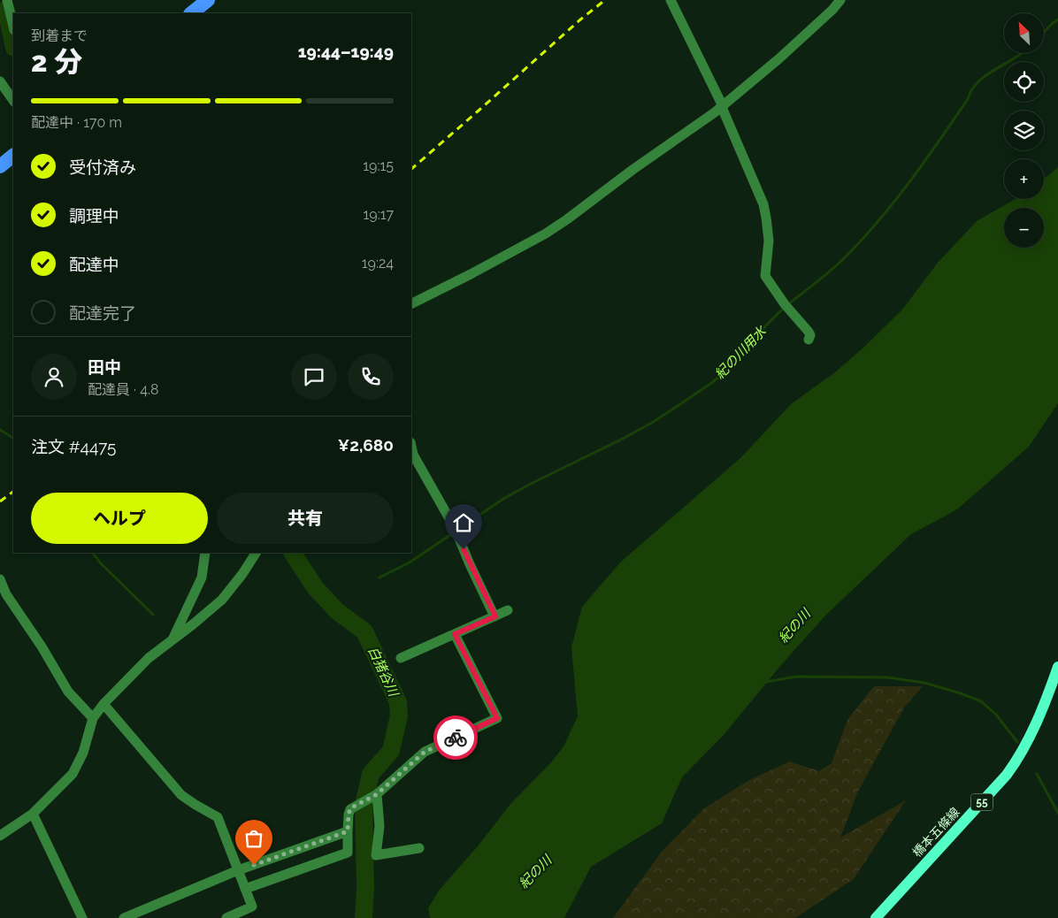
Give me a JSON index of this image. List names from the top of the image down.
{
  "streets": {
    "main road": ["55", "橋本五條線"]
  },
  "water": ["紀の川用水", "紀の川", "白猪谷川"],
  "north": "top left",
  "page": {
    "map_buttons": ["+", "−"],
    "heading": ["2 分", "到着まで", "19:44–19:49"],
    "panel": [
      "田中",
      "配達員 · 4.8",
      "注文 #4475",
      "¥2,680"
    ],
    "bar": "配達中 · 170 m",
    "list": [
      ["受付済み", "19:15"],
      ["調理中", "19:17"],
      ["配達中", "19:24"],
      "配達完了"
    ],
    "buttons": ["ヘルプ", "共有"]
  }
}
